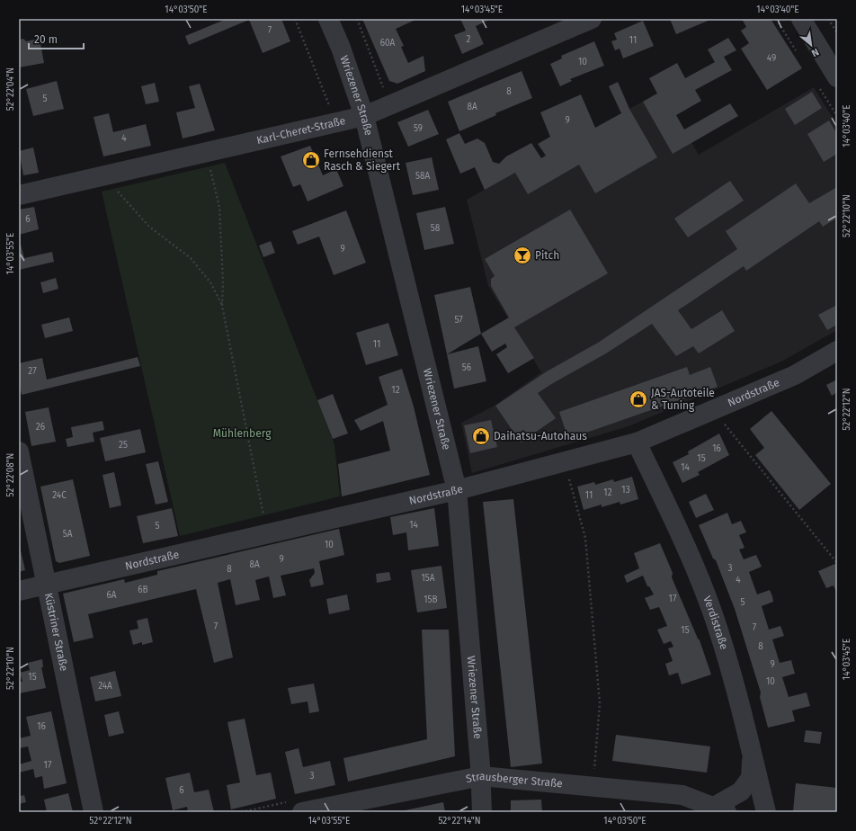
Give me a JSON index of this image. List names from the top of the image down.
{
  "streets": {
    "street": [
      "Wriezener Straße",
      "Karl-Cheret-Straße",
      "Nordstraße",
      "Verdistraße",
      "Küstriner Straße",
      "Strausberger Straße"
    ]
  },
  "crossings": [
    ["Wriezener Straße", "Karl-Cheret-Straße"],
    ["Wriezener Straße", "Nordstraße"],
    ["Wriezener Straße", "Strausberger Straße"],
    ["Nordstraße", "Verdistraße"],
    ["Nordstraße", "Küstriner Straße"]
  ],
  "parks": ["Mühlenberg"],
  "places": {
    "shop": ["Fernsehdienst Rasch & Siegert", "JAS-Autoteile & Tuning", "Daihatsu-Autohaus"],
    "bar": ["Pitch"]
  },
  "house_numbers": [
    "7",
    "2",
    "11",
    "60A",
    "49",
    "10",
    "8",
    "5",
    "8A",
    "9",
    "59",
    "4",
    "58A",
    "6",
    "58",
    "9",
    "57",
    "11",
    "56",
    "27",
    "12",
    "26",
    "25",
    "16",
    "15",
    "14",
    "13",
    "12",
    "24C",
    "11",
    "14",
    "5",
    "5A",
    "10",
    "9",
    "8A",
    "3",
    "8",
    "15A",
    "4",
    "6B",
    "6A",
    "17",
    "15B",
    "5",
    "7",
    "7",
    "15",
    "8",
    "9",
    "15",
    "10",
    "24A",
    "16",
    "17",
    "3",
    "6"
  ],
  "scale_bar": "20 m",
  "north": "bottom right",
  "coordinates": [
    "14°03'50\"E",
    "14°03'45\"E",
    "14°03'40\"E",
    "52°22'04\"N",
    "52°22'10\"N",
    "14°03'55\"E",
    "52°22'12\"N",
    "52°22'08\"N",
    "52°22'14\"N"
  ]
}
